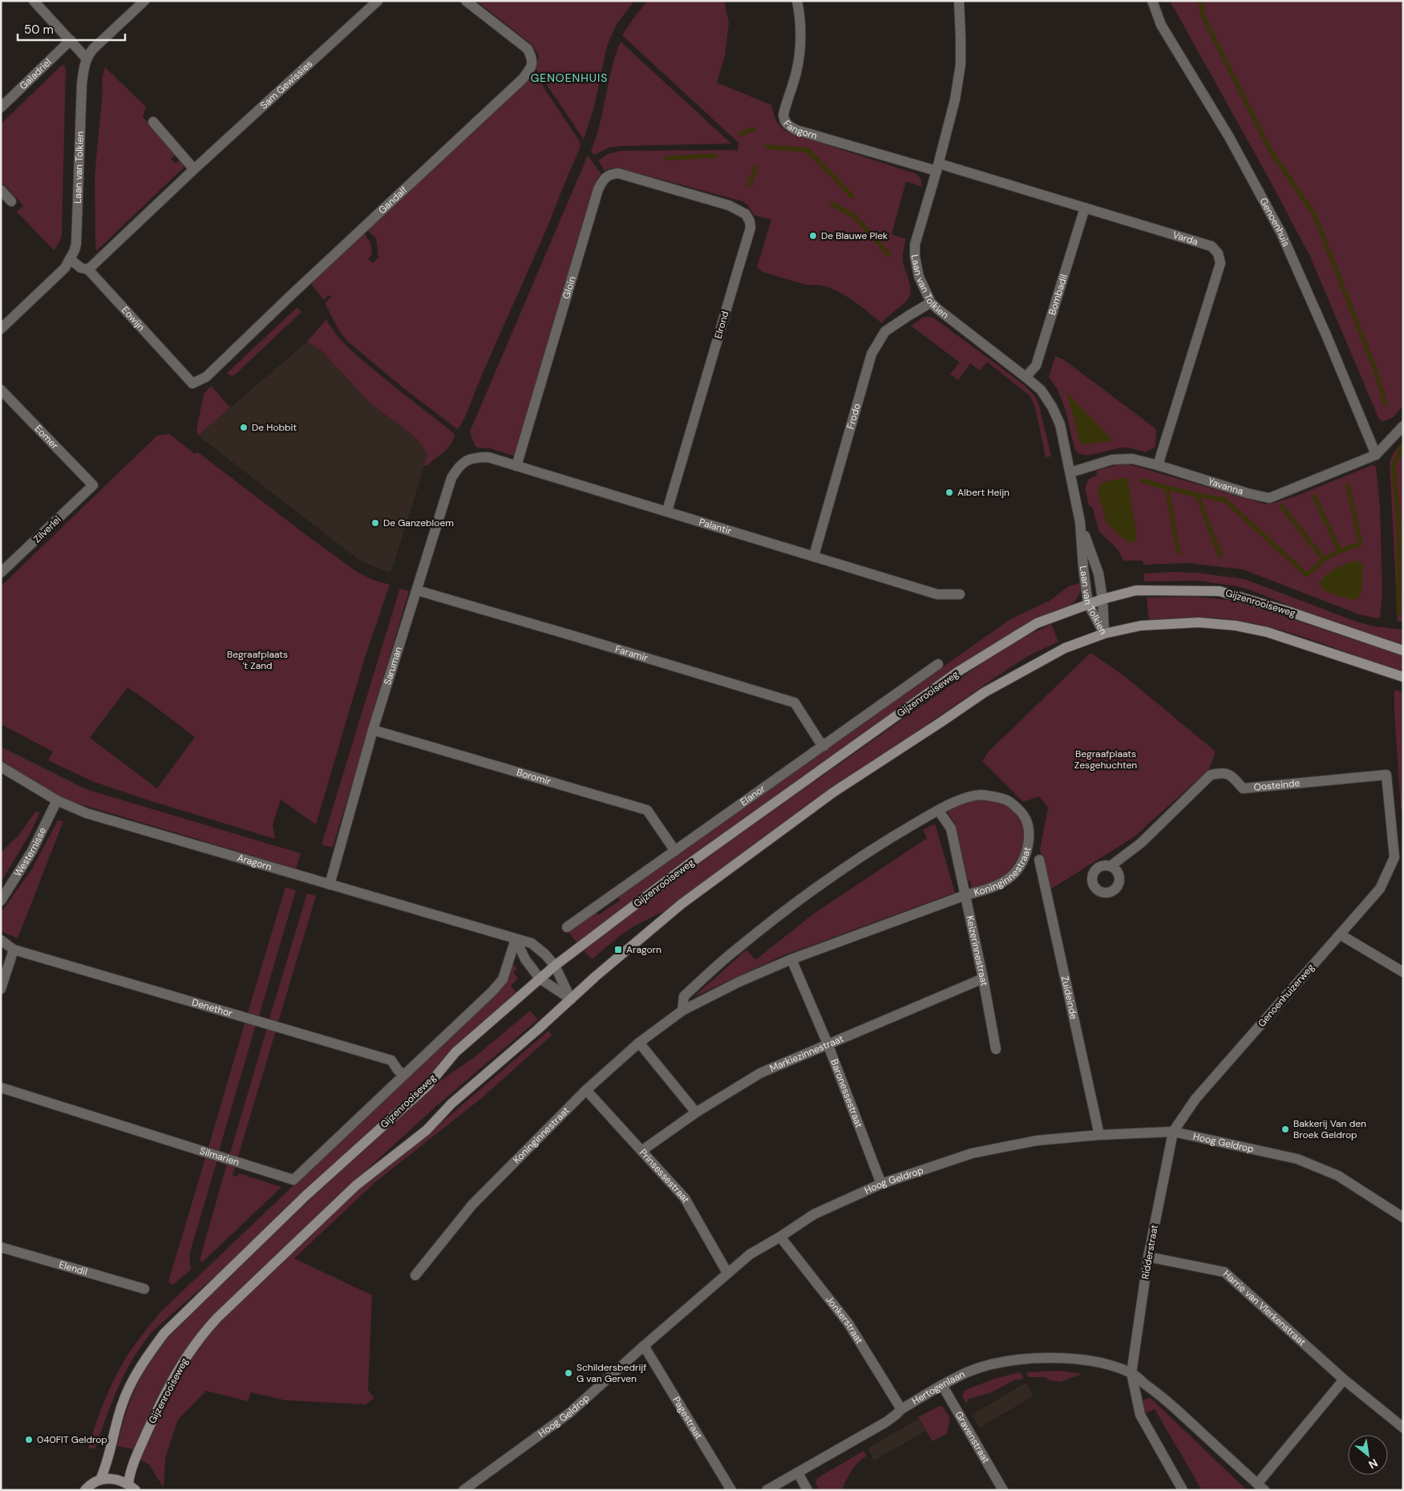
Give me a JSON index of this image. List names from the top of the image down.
{
  "streets": {
    "main road": ["Gijzenrooiseweg"],
    "street": [
      "Galadriel",
      "Sam Gewissies",
      "Fangorn",
      "Laan van Tolkien",
      "Gandalf",
      "Genoenhuis",
      "Varda",
      "Gloin",
      "Bombadil",
      "Eowijn",
      "Elrond",
      "Frodo",
      "Eomer",
      "Yavanna",
      "Palantir",
      "Zilverlei",
      "Faramir",
      "Saruman",
      "Boromir",
      "Oosteinde",
      "Elanor",
      "Westernisse",
      "Aragorn",
      "Koninginnestraat",
      "Keizerinnestraat",
      "Genoenhuizerweg",
      "Zuideinde",
      "Denethor",
      "Markiezinnestraat",
      "Baronessestraat",
      "Hoog Geldrop",
      "Silmarien",
      "Prinsessestraat",
      "Ridderstraat",
      "Elendil",
      "Harrie van Vlerkenstraat",
      "Jonkerstraat",
      "Hertogenlaan",
      "Pagestraat",
      "Gravenstraat"
    ]
  },
  "crossings": [
    ["Sam Gewissies", "Eowijn"],
    ["Fangorn", "Laan van Tolkien"],
    ["Fangorn", "Varda"],
    ["Laan van Tolkien", "Varda"],
    ["Laan van Tolkien", "Bombadil"],
    ["Laan van Tolkien", "Eowijn"],
    ["Laan van Tolkien", "Frodo"],
    ["Laan van Tolkien", "Yavanna"],
    ["Laan van Tolkien", "Gijzenrooiseweg"],
    ["Gandalf", "Eowijn"],
    ["Genoenhuis", "Yavanna"],
    ["Varda", "Bombadil"],
    ["Varda", "Yavanna"],
    ["Gloin", "Elrond"],
    ["Gloin", "Palantir"],
    ["Elrond", "Palantir"],
    ["Frodo", "Palantir"],
    ["Eomer", "Zilverlei"],
    ["Palantir", "Saruman"],
    ["Gijzenrooiseweg", "Aragorn"],
    ["Faramir", "Saruman"],
    ["Faramir", "Elanor"],
    ["Saruman", "Boromir"],
    ["Saruman", "Aragorn"],
    ["Boromir", "Elanor"],
    ["Oosteinde", "Genoenhuizerweg"],
    ["Westernisse", "Aragorn"],
    ["Koninginnestraat", "Keizerinnestraat"],
    ["Koninginnestraat", "Baronessestraat"],
    ["Koninginnestraat", "Prinsessestraat"],
    ["Keizerinnestraat", "Markiezinnestraat"],
    ["Genoenhuizerweg", "Hoog Geldrop"],
    ["Genoenhuizerweg", "Ridderstraat"],
    ["Zuideinde", "Hoog Geldrop"],
    ["Denethor", "Silmarien"],
    ["Markiezinnestraat", "Baronessestraat"],
    ["Markiezinnestraat", "Prinsessestraat"],
    ["Baronessestraat", "Hoog Geldrop"],
    ["Hoog Geldrop", "Prinsessestraat"],
    ["Hoog Geldrop", "Ridderstraat"],
    ["Hoog Geldrop", "Jonkerstraat"],
    ["Hoog Geldrop", "Pagestraat"],
    ["Ridderstraat", "Harrie van Vlerkenstraat"],
    ["Ridderstraat", "Hertogenlaan"],
    ["Jonkerstraat", "Hertogenlaan"],
    ["Hertogenlaan", "Gravenstraat"]
  ],
  "districts": ["GENOENHUIS"],
  "parks": ["Begraafplaats 't Zand", "Begraafplaats Zesgehuchten"],
  "places": {
    "other": [
      "De Blauwe Plek",
      "De Hobbit",
      "Albert Heijn",
      "De Ganzebloem",
      "Bakkerij Van den Broek Geldrop",
      "Schildersbedrijf G van Gerven",
      "040FIT Geldrop"
    ],
    "transit": ["Aragorn"]
  },
  "scale_bar": "50 m",
  "north": "bottom right"
}
